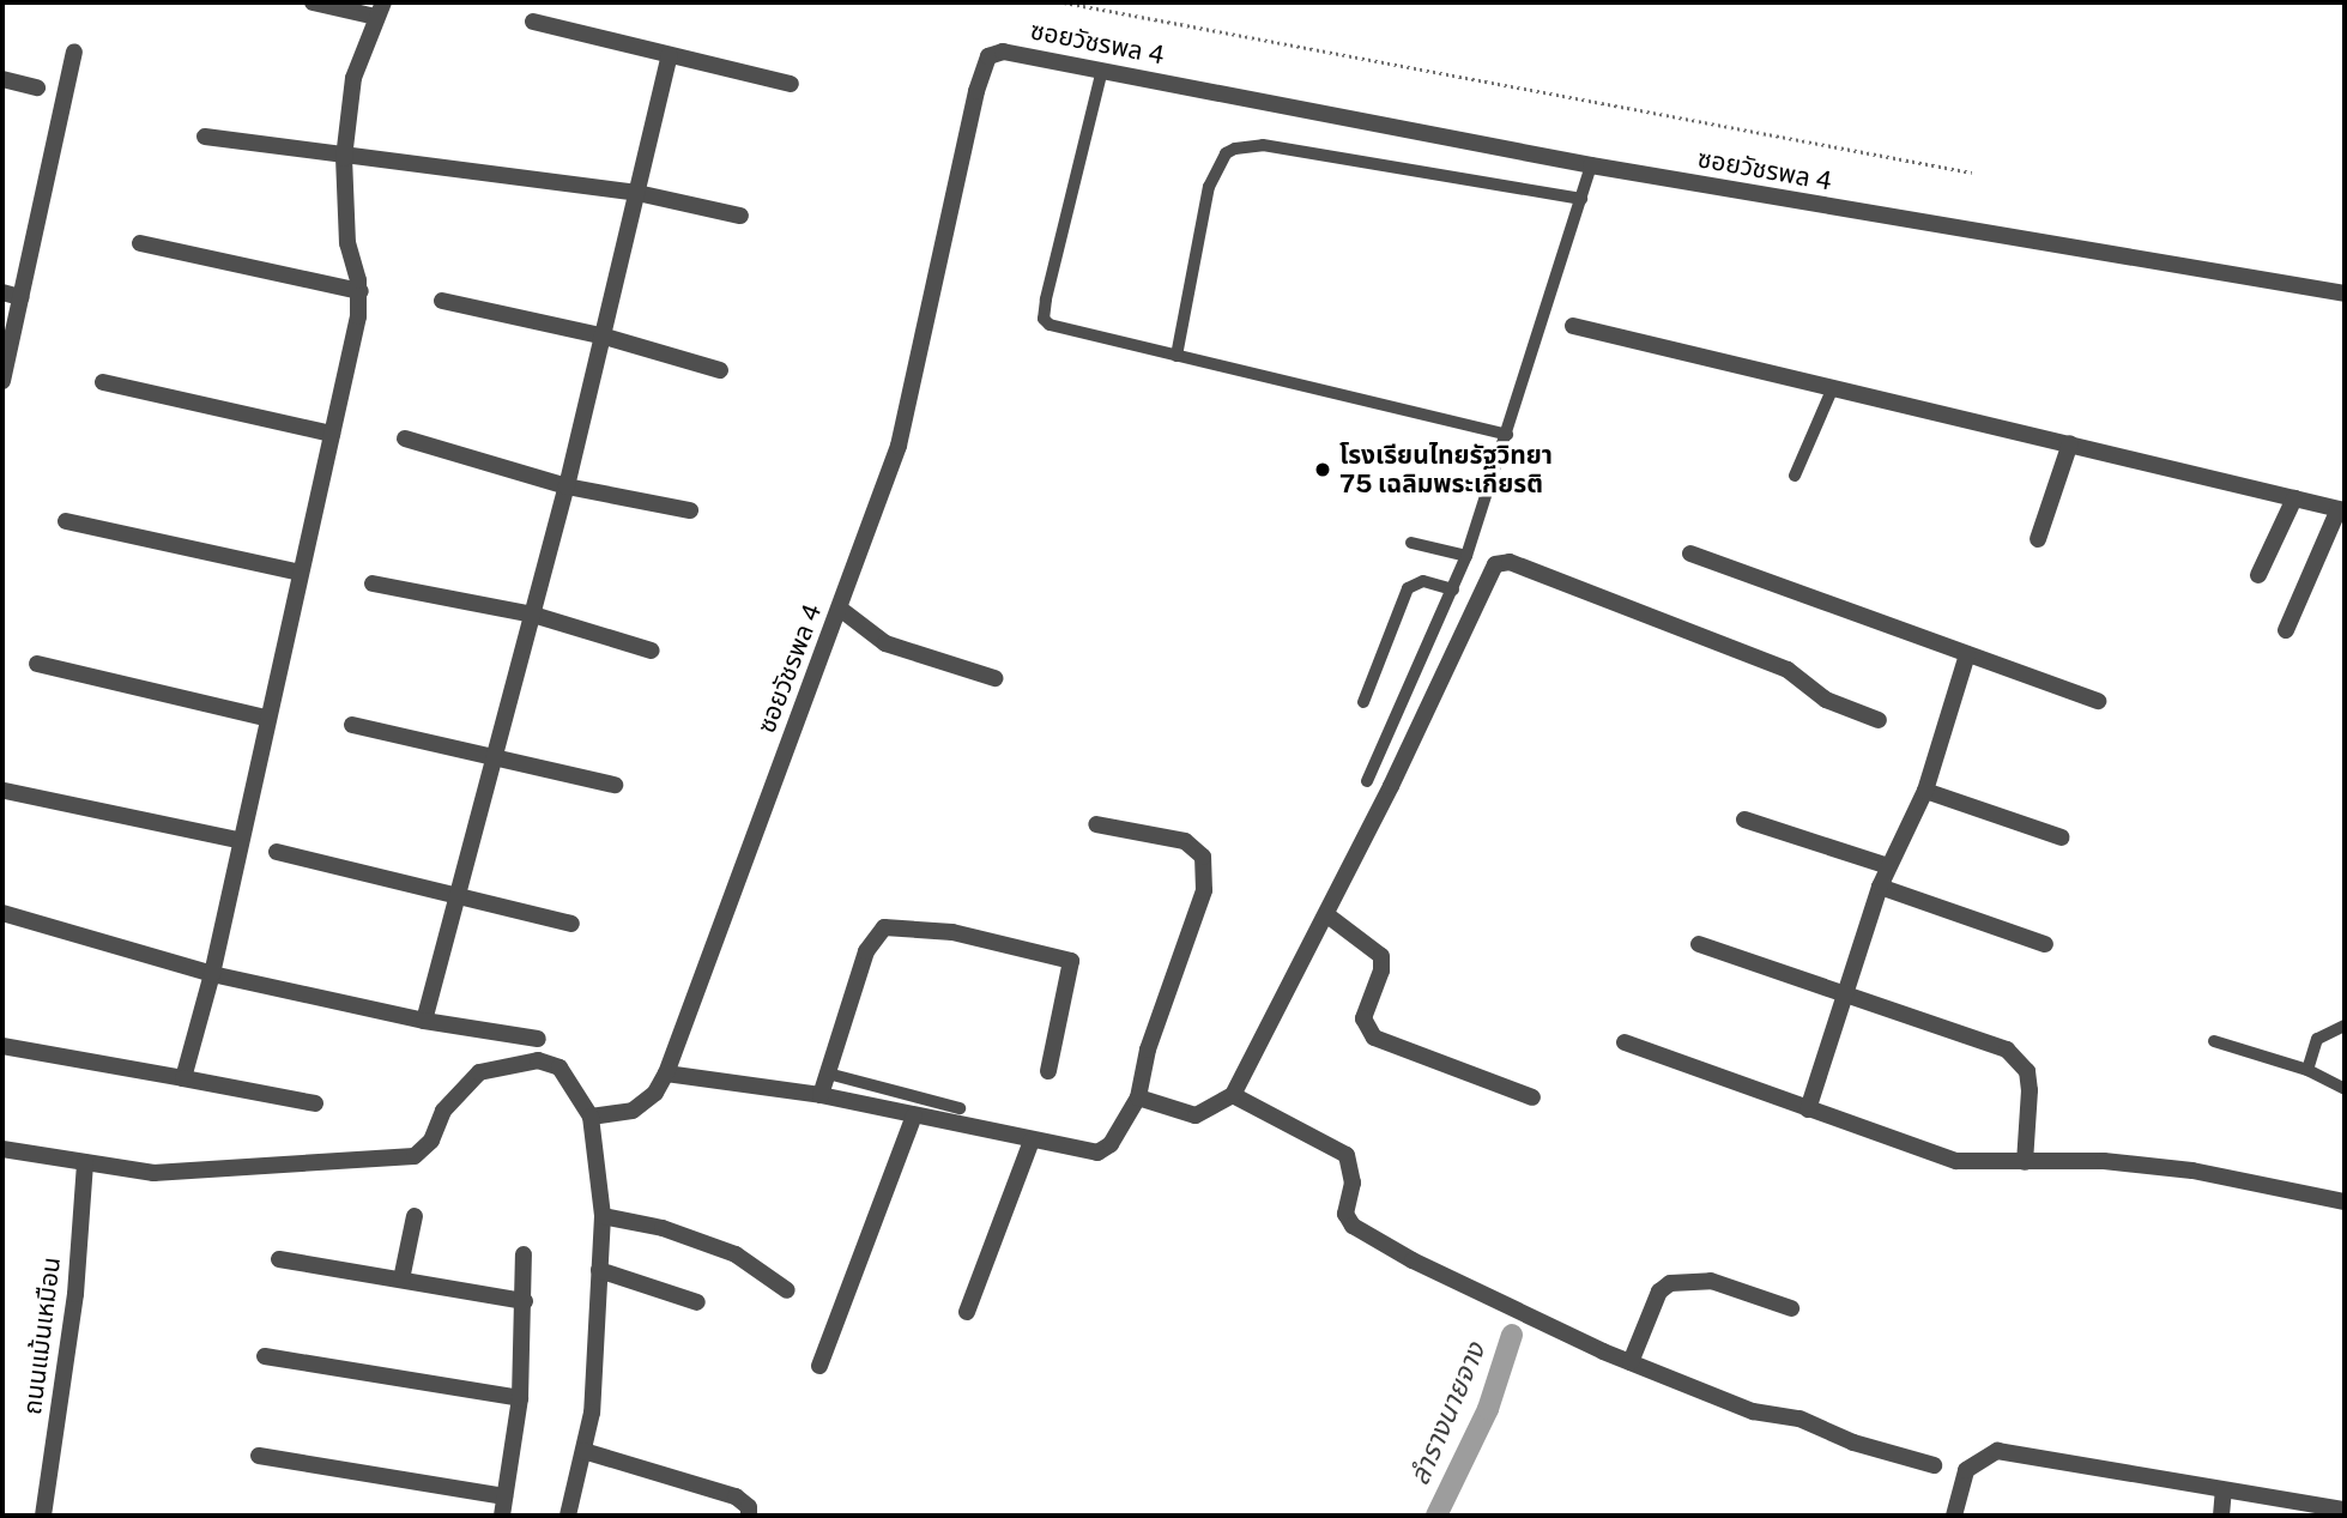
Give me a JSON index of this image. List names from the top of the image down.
{
  "streets": {
    "street": ["ซอยวัชรพล 4", "ถนนแม้นเหมือน"]
  },
  "water": ["ลำรางนายจาง"],
  "places": ["โรงเรียนไทยรัฐวิทยา 75 เฉลิมพระเกียรติ"]
}
